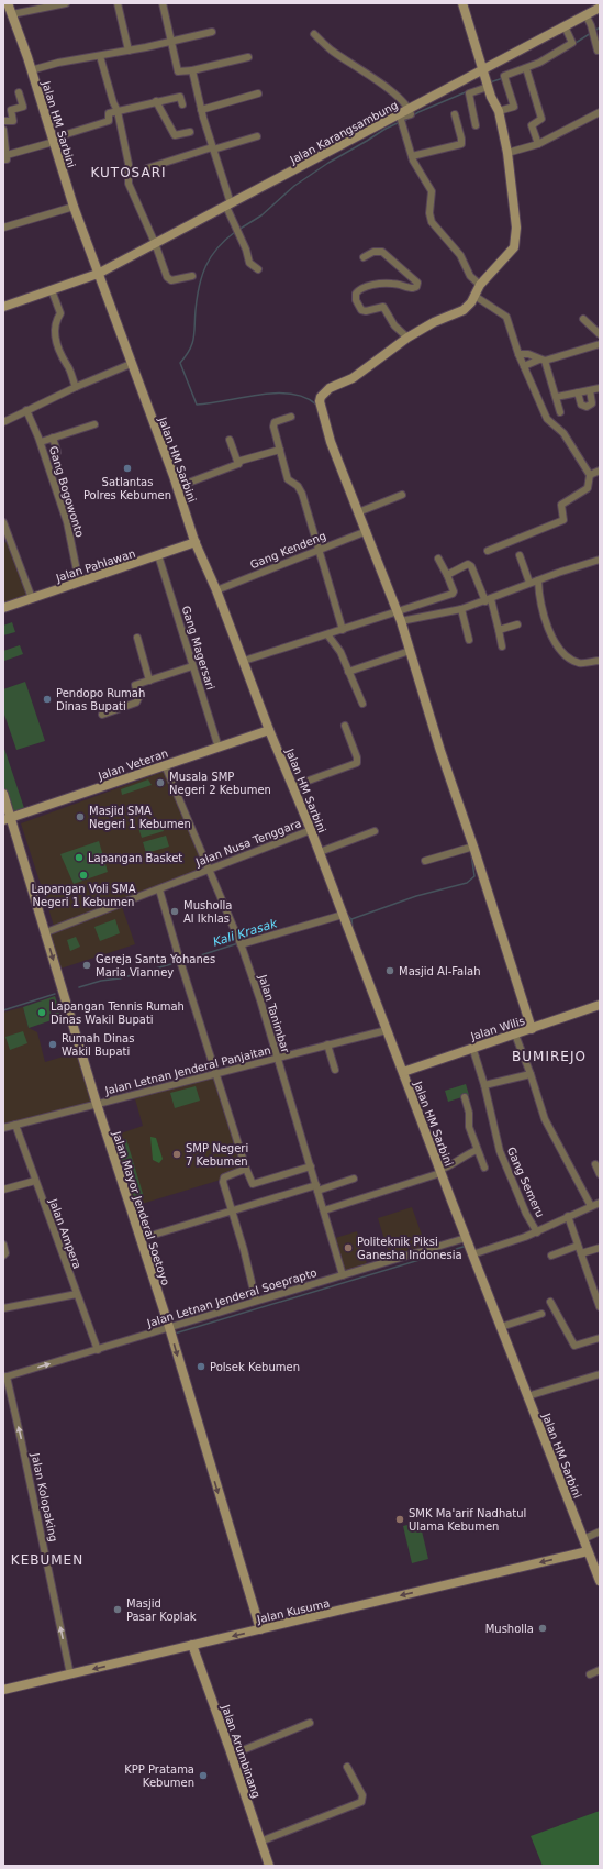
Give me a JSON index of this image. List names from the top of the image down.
{
  "streets": {
    "main road": [
      "Jalan HM Sarbini",
      "Jalan Karangsambung",
      "Jalan Pahlawan",
      "Jalan Veteran",
      "Jalan Wilis",
      "Jalan Mayor Jenderal Soetoyo",
      "Jalan Kusuma",
      "Jalan Arumbinang"
    ],
    "street": [
      "Gang Bogowonto",
      "Gang Kendeng",
      "Gang Magersari",
      "Jalan Nusa Tenggara",
      "Jalan Tanimbar",
      "Jalan Letnan Jenderal Panjaitan",
      "Gang Semeru",
      "Jalan Ampera",
      "Jalan Letnan Jenderal Soeprapto",
      "Jalan Kolopaking"
    ]
  },
  "crossings": [
    ["Jalan HM Sarbini", "Jalan Karangsambung"],
    ["Jalan HM Sarbini", "Gang Kendeng"],
    ["Jalan HM Sarbini", "Jalan Pahlawan"],
    ["Jalan HM Sarbini", "Jalan Veteran"],
    ["Jalan HM Sarbini", "Jalan Nusa Tenggara"],
    ["Jalan HM Sarbini", "Jalan Wilis"],
    ["Jalan HM Sarbini", "Jalan Letnan Jenderal Panjaitan"],
    ["Jalan HM Sarbini", "Gang Semeru"],
    ["Jalan HM Sarbini", "Jalan Letnan Jenderal Soeprapto"],
    ["Jalan HM Sarbini", "Jalan Kusuma"],
    ["Gang Bogowonto", "Jalan Pahlawan"],
    ["Jalan Pahlawan", "Gang Magersari"],
    ["Gang Magersari", "Jalan Veteran"],
    ["Jalan Veteran", "Jalan Tanimbar"],
    ["Jalan Veteran", "Jalan Mayor Jenderal Soetoyo"],
    ["Jalan Nusa Tenggara", "Jalan Tanimbar"],
    ["Jalan Nusa Tenggara", "Jalan Mayor Jenderal Soetoyo"],
    ["Jalan Tanimbar", "Jalan Letnan Jenderal Panjaitan"],
    ["Jalan Tanimbar", "Jalan Letnan Jenderal Soeprapto"],
    ["Jalan Wilis", "Gang Semeru"],
    ["Jalan Letnan Jenderal Panjaitan", "Jalan Mayor Jenderal Soetoyo"],
    ["Jalan Letnan Jenderal Panjaitan", "Jalan Ampera"],
    ["Gang Semeru", "Jalan Letnan Jenderal Soeprapto"],
    ["Jalan Mayor Jenderal Soetoyo", "Jalan Letnan Jenderal Soeprapto"],
    ["Jalan Mayor Jenderal Soetoyo", "Jalan Kusuma"],
    ["Jalan Ampera", "Jalan Letnan Jenderal Soeprapto"],
    ["Jalan Letnan Jenderal Soeprapto", "Jalan Kolopaking"],
    ["Jalan Kolopaking", "Jalan Kusuma"],
    ["Jalan Kusuma", "Jalan Arumbinang"]
  ],
  "one_way": ["Jalan Mayor Jenderal Soetoyo", "Jalan Kolopaking", "Jalan Kusuma"],
  "districts": ["KUTOSARI", "BUMIREJO", "KEBUMEN"],
  "water": ["Kali Krasak"],
  "places": [
    "Satlantas Polres Kebumen",
    "Pendopo Rumah Dinas Bupati",
    "Musala SMP Negeri 2 Kebumen",
    "Masjid SMA Negeri 1 Kebumen",
    "Lapangan Basket",
    "Lapangan Voli SMA Negeri 1 Kebumen",
    "Musholla Al Ikhlas",
    "Gereja Santa Yohanes Maria Vianney",
    "Masjid Al-Falah",
    "Lapangan Tennis Rumah Dinas Wakil Bupati",
    "Rumah Dinas Wakil Bupati",
    "SMP Negeri 7 Kebumen",
    "Politeknik Piksi Ganesha Indonesia",
    "Polsek Kebumen",
    "SMK Ma'arif Nadhatul Ulama Kebumen",
    "Masjid Pasar Koplak",
    "Musholla",
    "KPP Pratama Kebumen"
  ]
}
